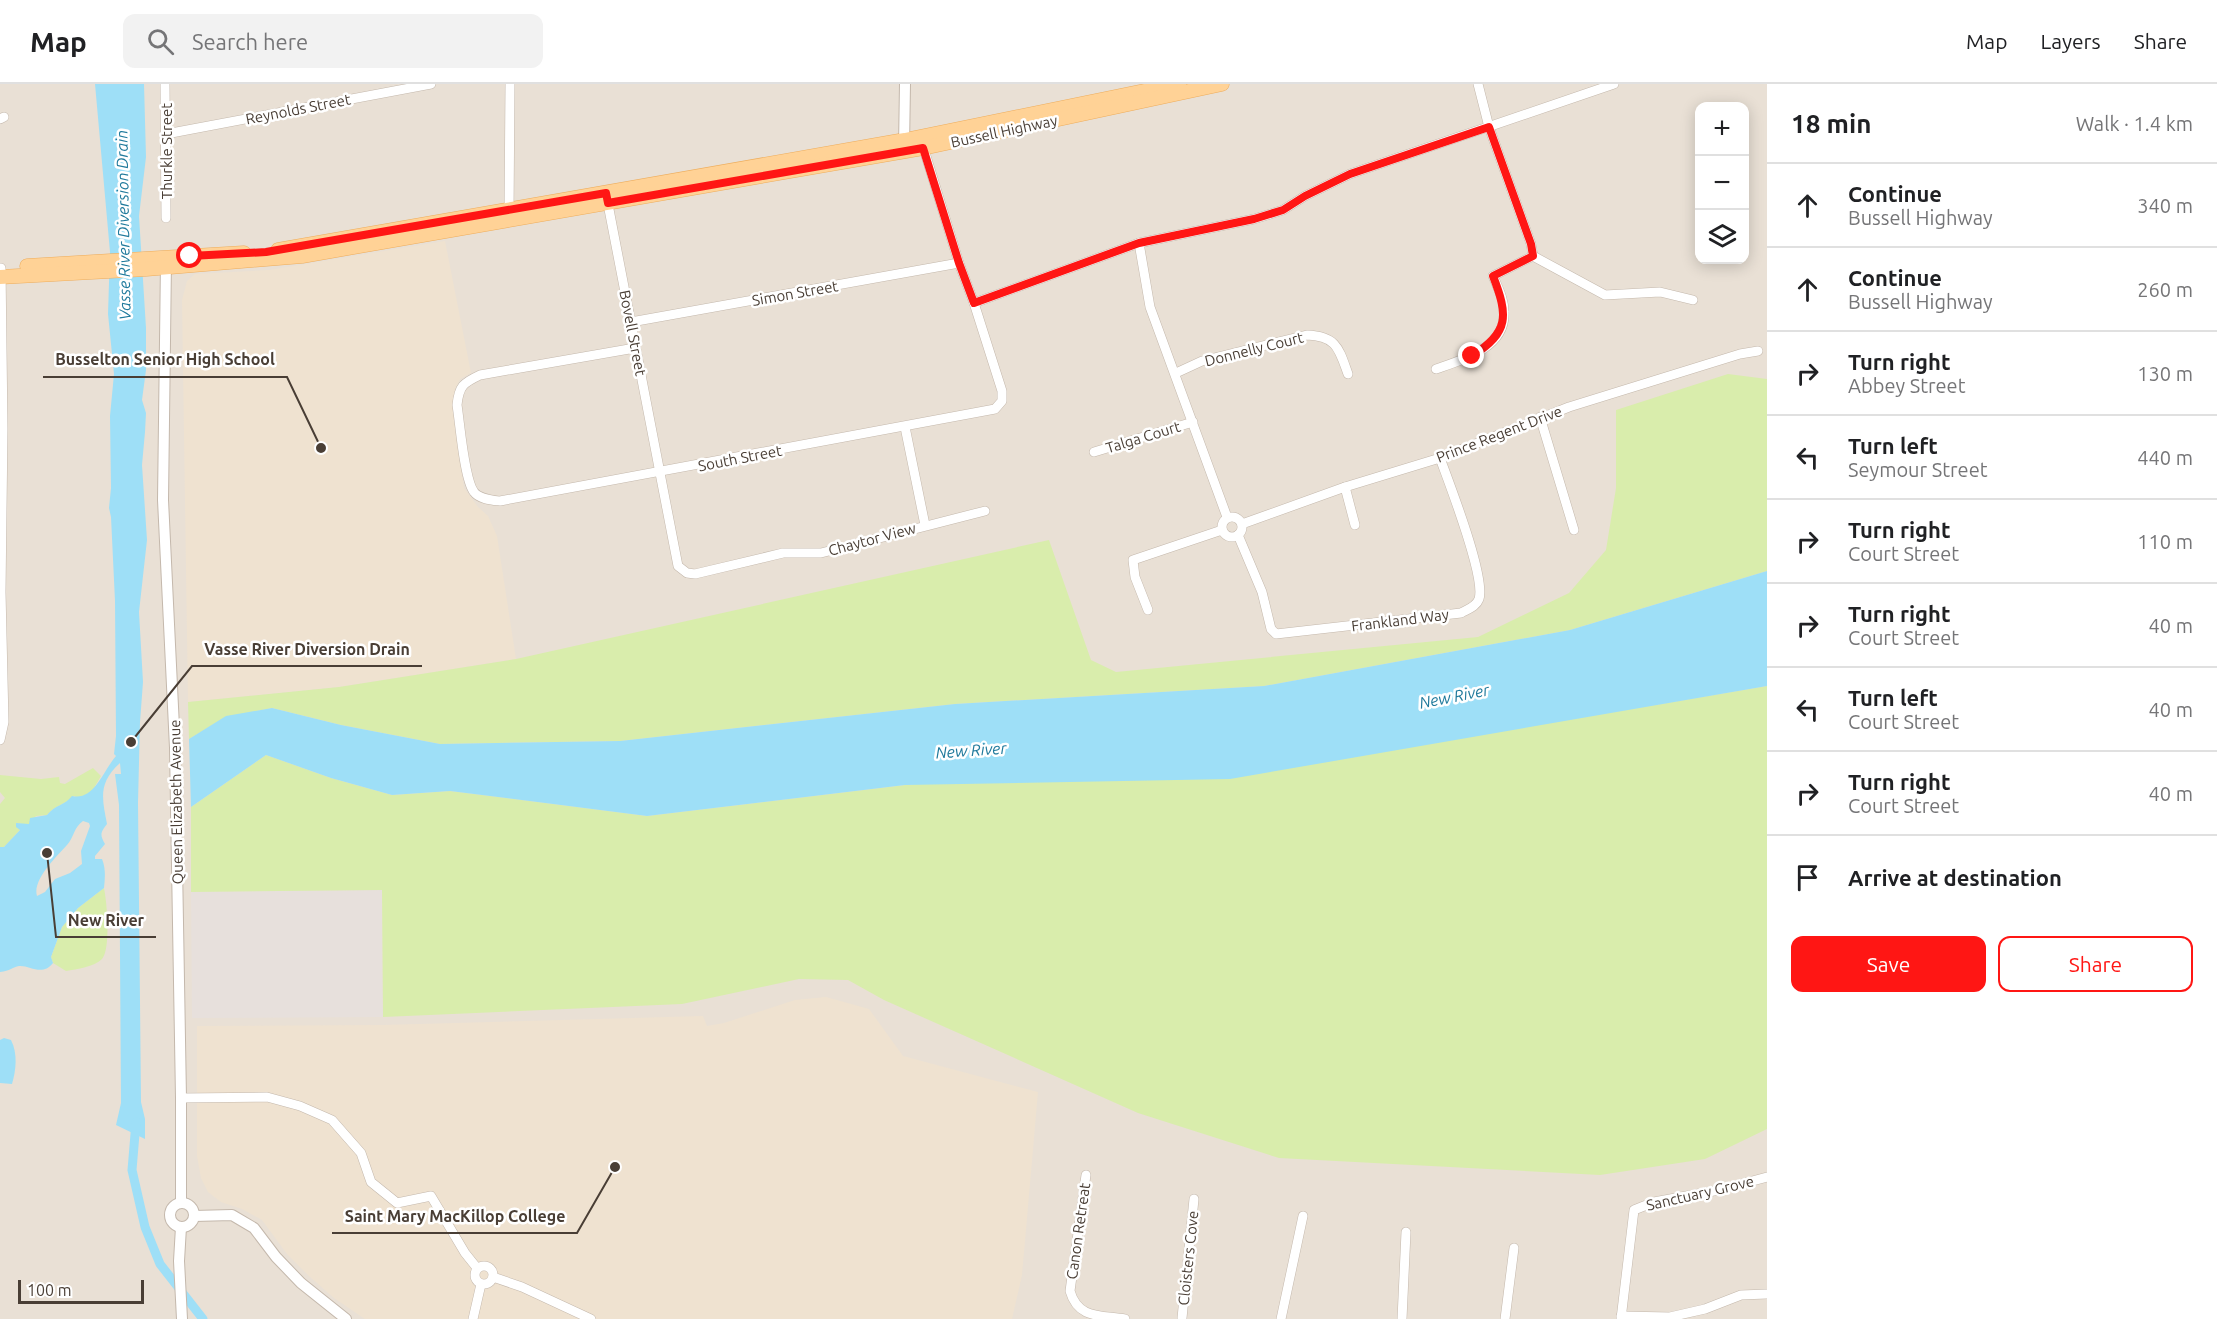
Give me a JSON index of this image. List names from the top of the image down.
{
  "streets": {
    "main road": ["Bussell Highway"],
    "street": [
      "Reynolds Street",
      "Thurkle Street",
      "Simon Street",
      "Bovell Street",
      "Donnelly Court",
      "Prince Regent Drive",
      "Talga Court",
      "South Street",
      "Chaytor View",
      "Frankland Way",
      "Queen Elizabeth Avenue",
      "Sanctuary Grove",
      "Canon Retreat",
      "Cloisters Cove"
    ]
  },
  "crossings": [
    ["Reynolds Street", "Thurkle Street"],
    ["Bussell Highway", "Bovell Street"],
    ["Bussell Highway", "Queen Elizabeth Avenue"],
    ["Simon Street", "Bovell Street"],
    ["Bovell Street", "South Street"],
    ["Bovell Street", "Chaytor View"],
    ["Prince Regent Drive", "Frankland Way"],
    ["South Street", "Chaytor View"]
  ],
  "water": ["Vasse River Diversion Drain", "New River"],
  "places": [
    "Busselton Senior High School",
    "Vasse River Diversion Drain",
    "New River",
    "Saint Mary MacKillop College"
  ],
  "scale_bar": "100 m",
  "page": {
    "header": "Map",
    "search": "Search here",
    "nav": ["Map", "Layers", "Share"],
    "heading": ["18 min", "Walk · 1.4 km"],
    "map_buttons": ["+", "−"],
    "list": [
      ["Continue", "Bussell Highway", "340 m"],
      ["Continue", "Bussell Highway", "260 m"],
      ["Turn right", "Abbey Street", "130 m"],
      ["Turn left", "Seymour Street", "440 m"],
      ["Turn right", "Court Street", "110 m"],
      ["Turn right", "Court Street", "40 m"],
      ["Turn left", "Court Street", "40 m"],
      ["Turn right", "Court Street", "40 m"],
      "Arrive at destination"
    ],
    "buttons": ["Save", "Share"],
    "scale": "100 m"
  }
}
